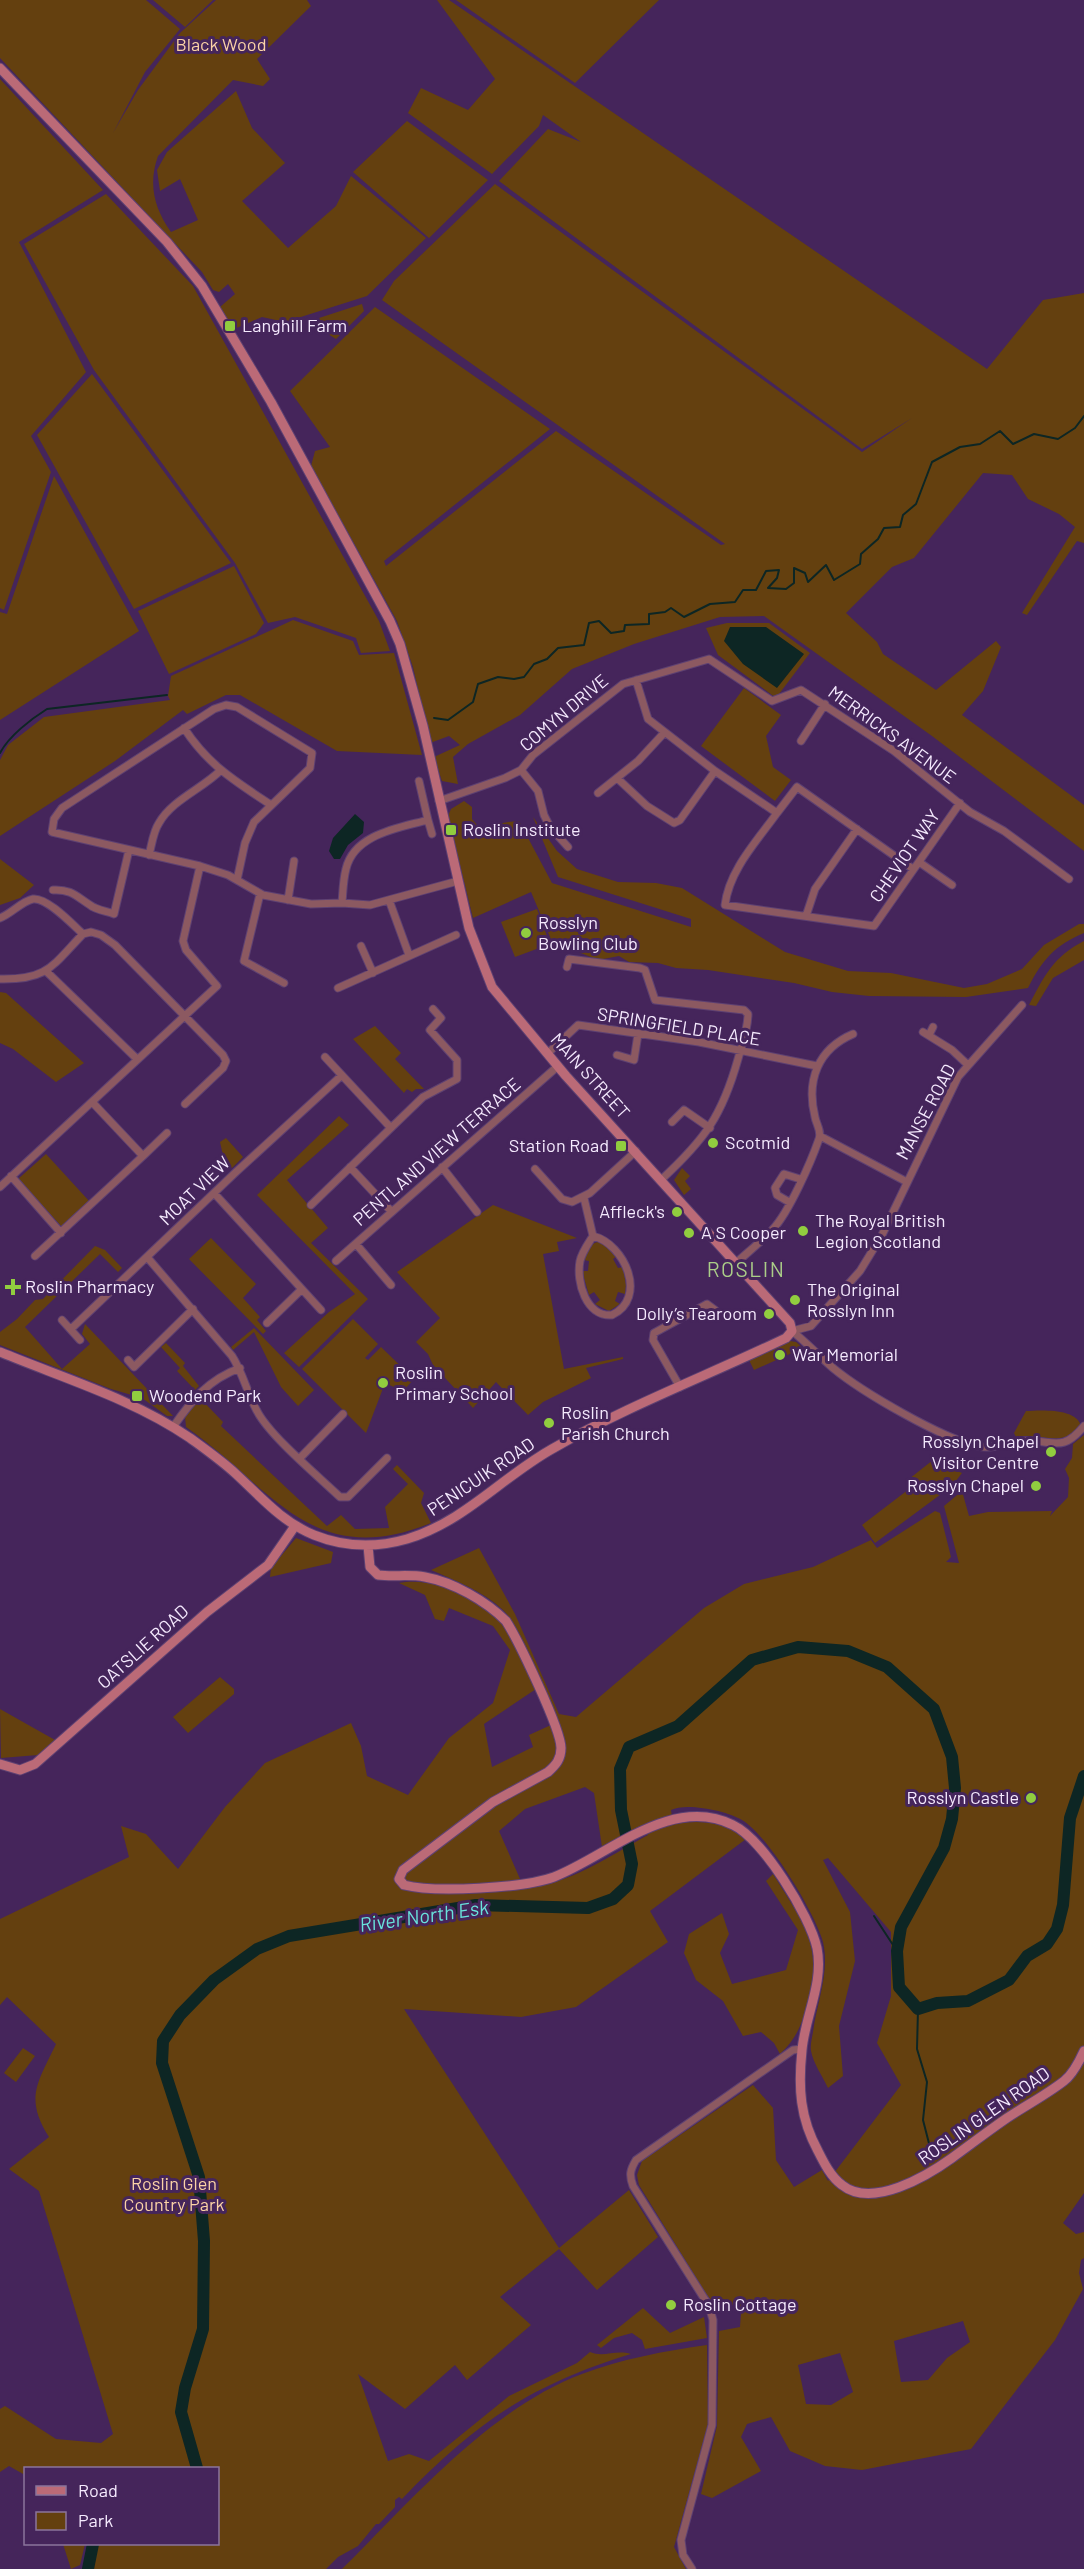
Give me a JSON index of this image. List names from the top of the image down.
{
  "streets": {
    "main road": [
      "MAIN STREET",
      "PENICUIK ROAD",
      "OATSLIE ROAD",
      "ROSLIN GLEN ROAD"
    ],
    "street": [
      "COMYN DRIVE",
      "MERRICKS AVENUE",
      "CHEVIOT WAY",
      "SPRINGFIELD PLACE",
      "MANSE ROAD",
      "PENTLAND VIEW TERRACE",
      "MOAT VIEW"
    ]
  },
  "crossings": [
    ["COMYN DRIVE", "MERRICKS AVENUE"],
    ["COMYN DRIVE", "MAIN STREET"],
    ["MERRICKS AVENUE", "CHEVIOT WAY"],
    ["SPRINGFIELD PLACE", "MAIN STREET"],
    ["MAIN STREET", "MANSE ROAD"],
    ["MAIN STREET", "PENTLAND VIEW TERRACE"],
    ["MAIN STREET", "PENICUIK ROAD"],
    ["MANSE ROAD", "PENICUIK ROAD"],
    ["PENICUIK ROAD", "OATSLIE ROAD"],
    ["PENICUIK ROAD", "ROSLIN GLEN ROAD"]
  ],
  "districts": ["ROSLIN"],
  "water": ["River North Esk"],
  "parks": ["Black Wood", "Roslin Glen Country Park"],
  "places": {
    "transit": [
      "Langhill Farm",
      "Roslin Institute",
      "Station Road",
      "Woodend Park"
    ],
    "other": [
      "Rosslyn Bowling Club",
      "Scotmid",
      "Affleck's",
      "The Royal British Legion Scotland",
      "A S Cooper",
      "The Original Rosslyn Inn",
      "Dolly’s Tearoom",
      "War Memorial",
      "Roslin Primary School",
      "Roslin Parish Church",
      "Rosslyn Chapel Visitor Centre",
      "Rosslyn Chapel",
      "Rosslyn Castle",
      "Roslin Cottage"
    ],
    "health": ["Roslin Pharmacy"]
  },
  "legend": ["Road", "Park"]
}
